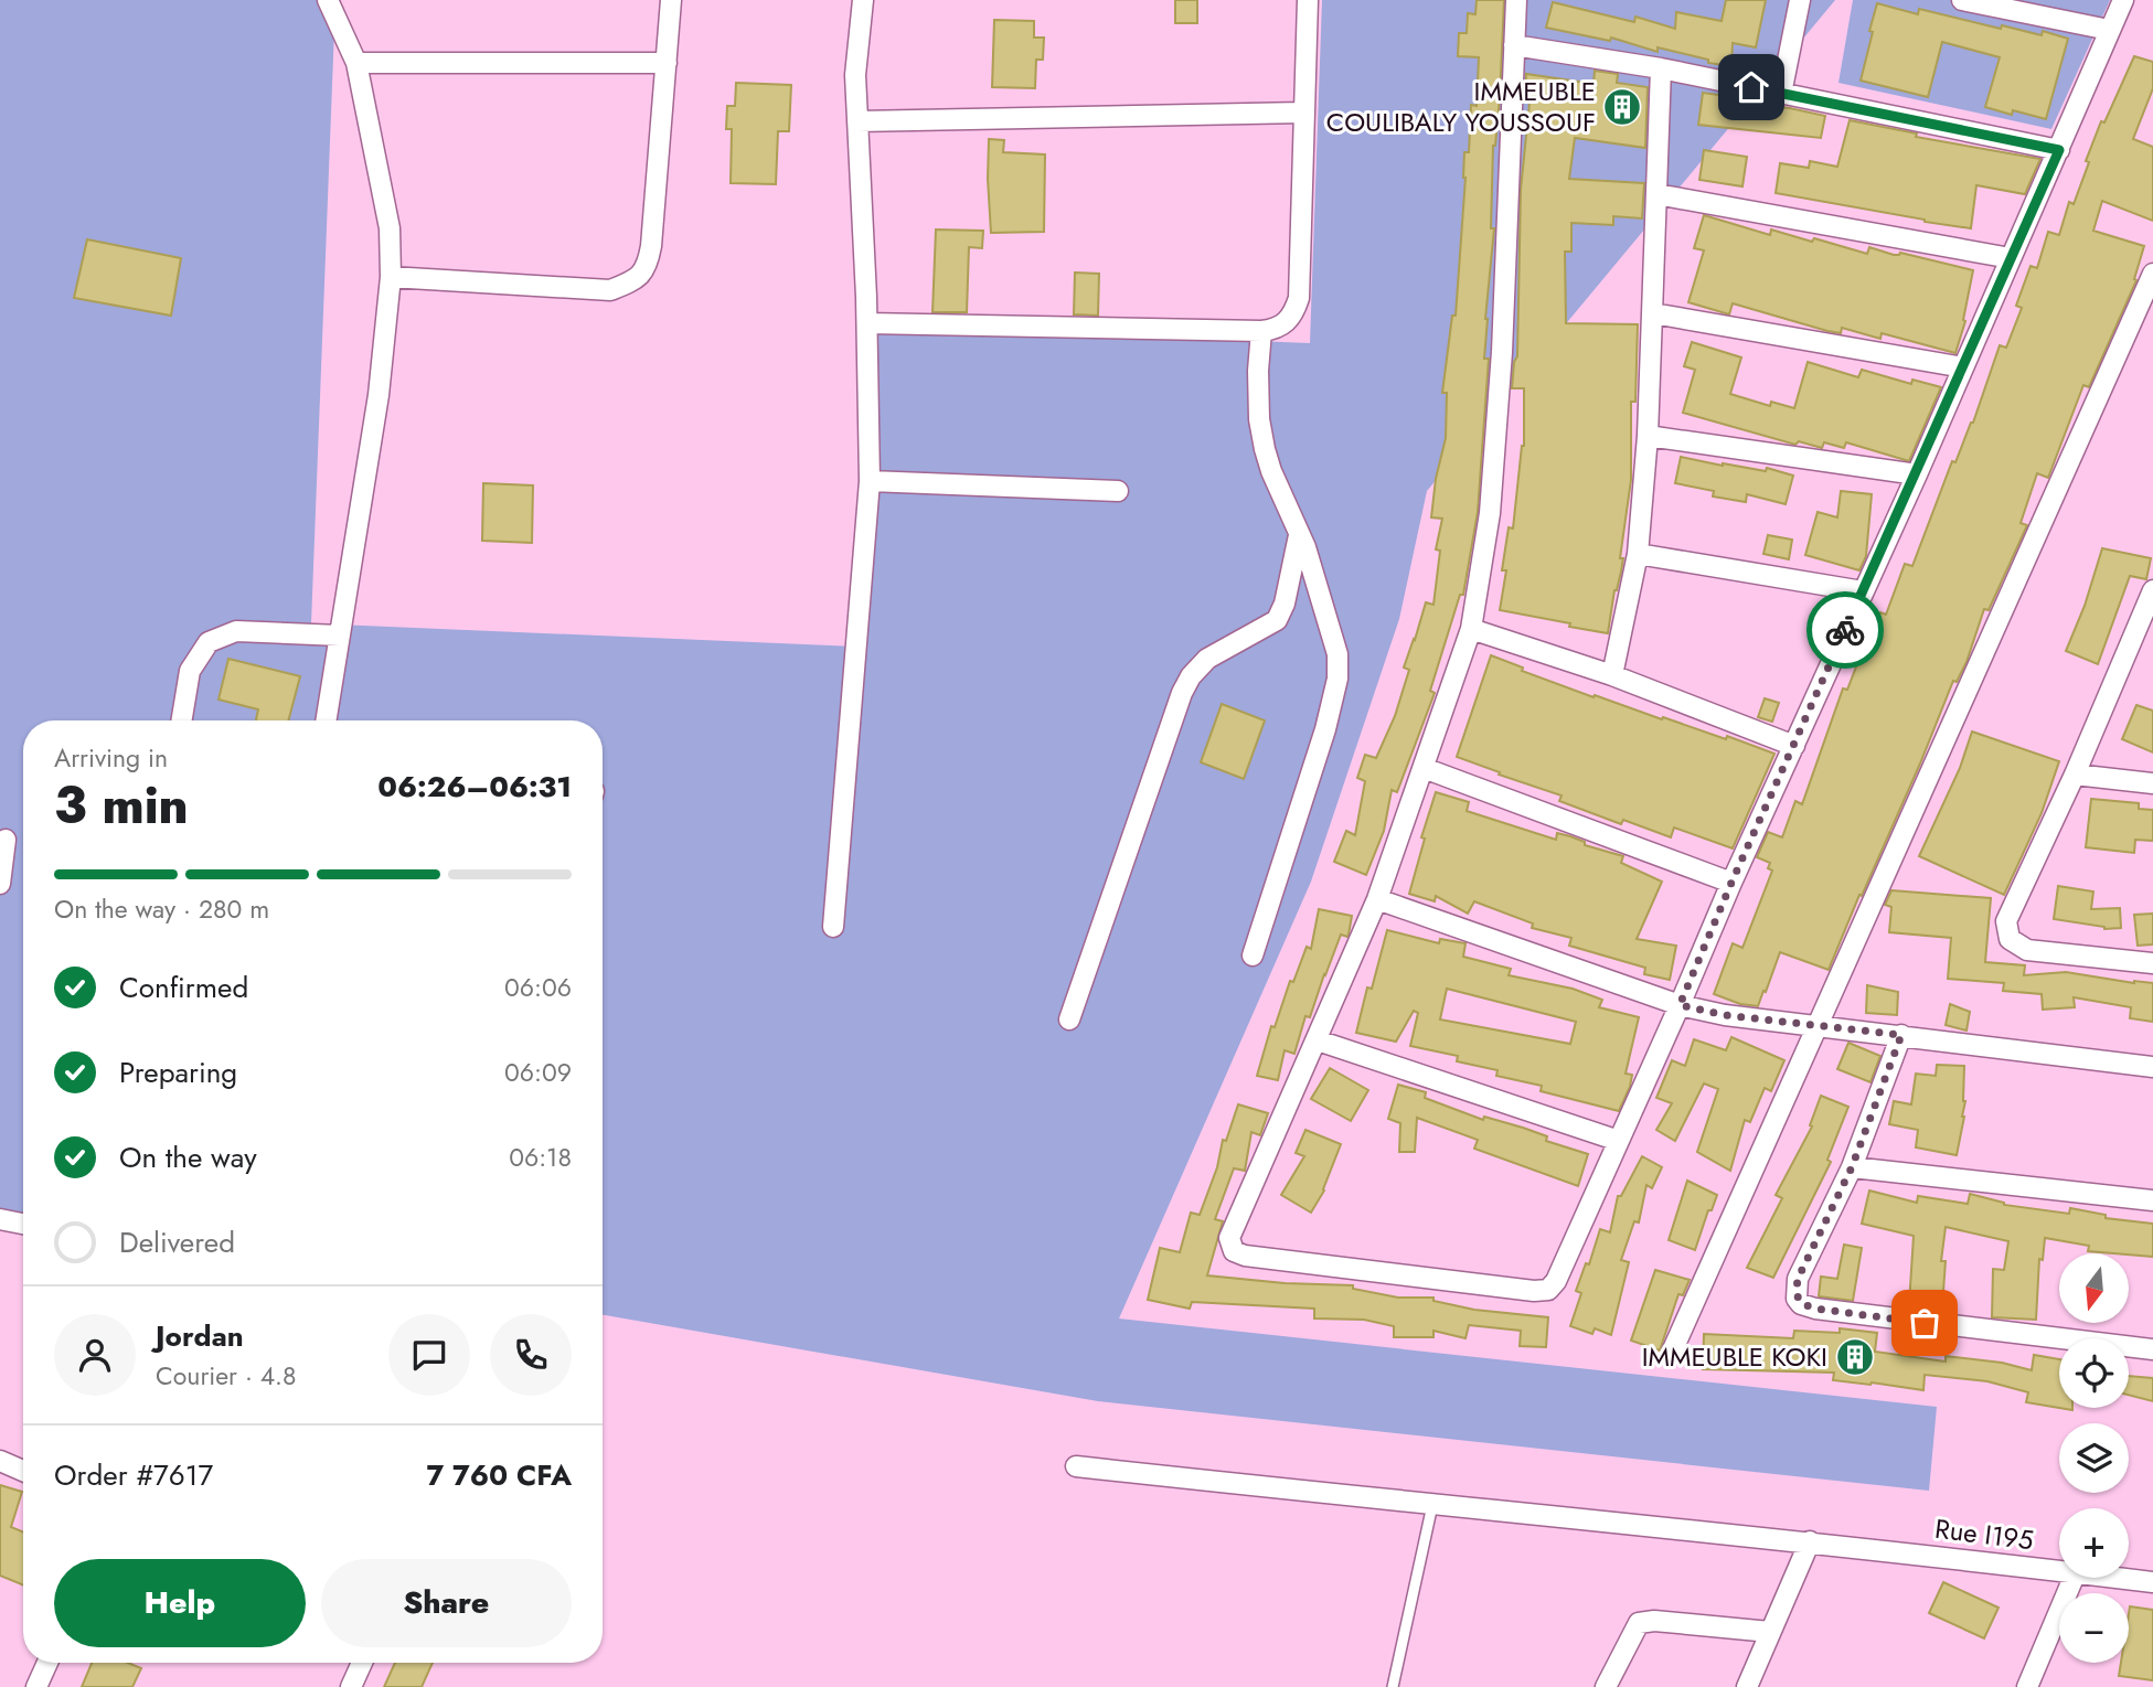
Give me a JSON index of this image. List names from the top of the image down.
{
  "streets": {
    "street": ["Rue I195"]
  },
  "places": {
    "building": ["IMMEUBLE COULIBALY YOUSSOUF", "IMMEUBLE KOKI"]
  },
  "north": "bottom",
  "page": {
    "heading": ["3 min", "Arriving in", "06:26–06:31"],
    "panel": [
      "Jordan",
      "Courier · 4.8",
      "Order #7617",
      "7 760 CFA"
    ],
    "bar": "On the way · 280 m",
    "list": [
      ["Confirmed", "06:06"],
      ["Preparing", "06:09"],
      ["On the way", "06:18"],
      "Delivered"
    ],
    "map_buttons": ["+", "−"],
    "buttons": ["Help", "Share"]
  }
}
